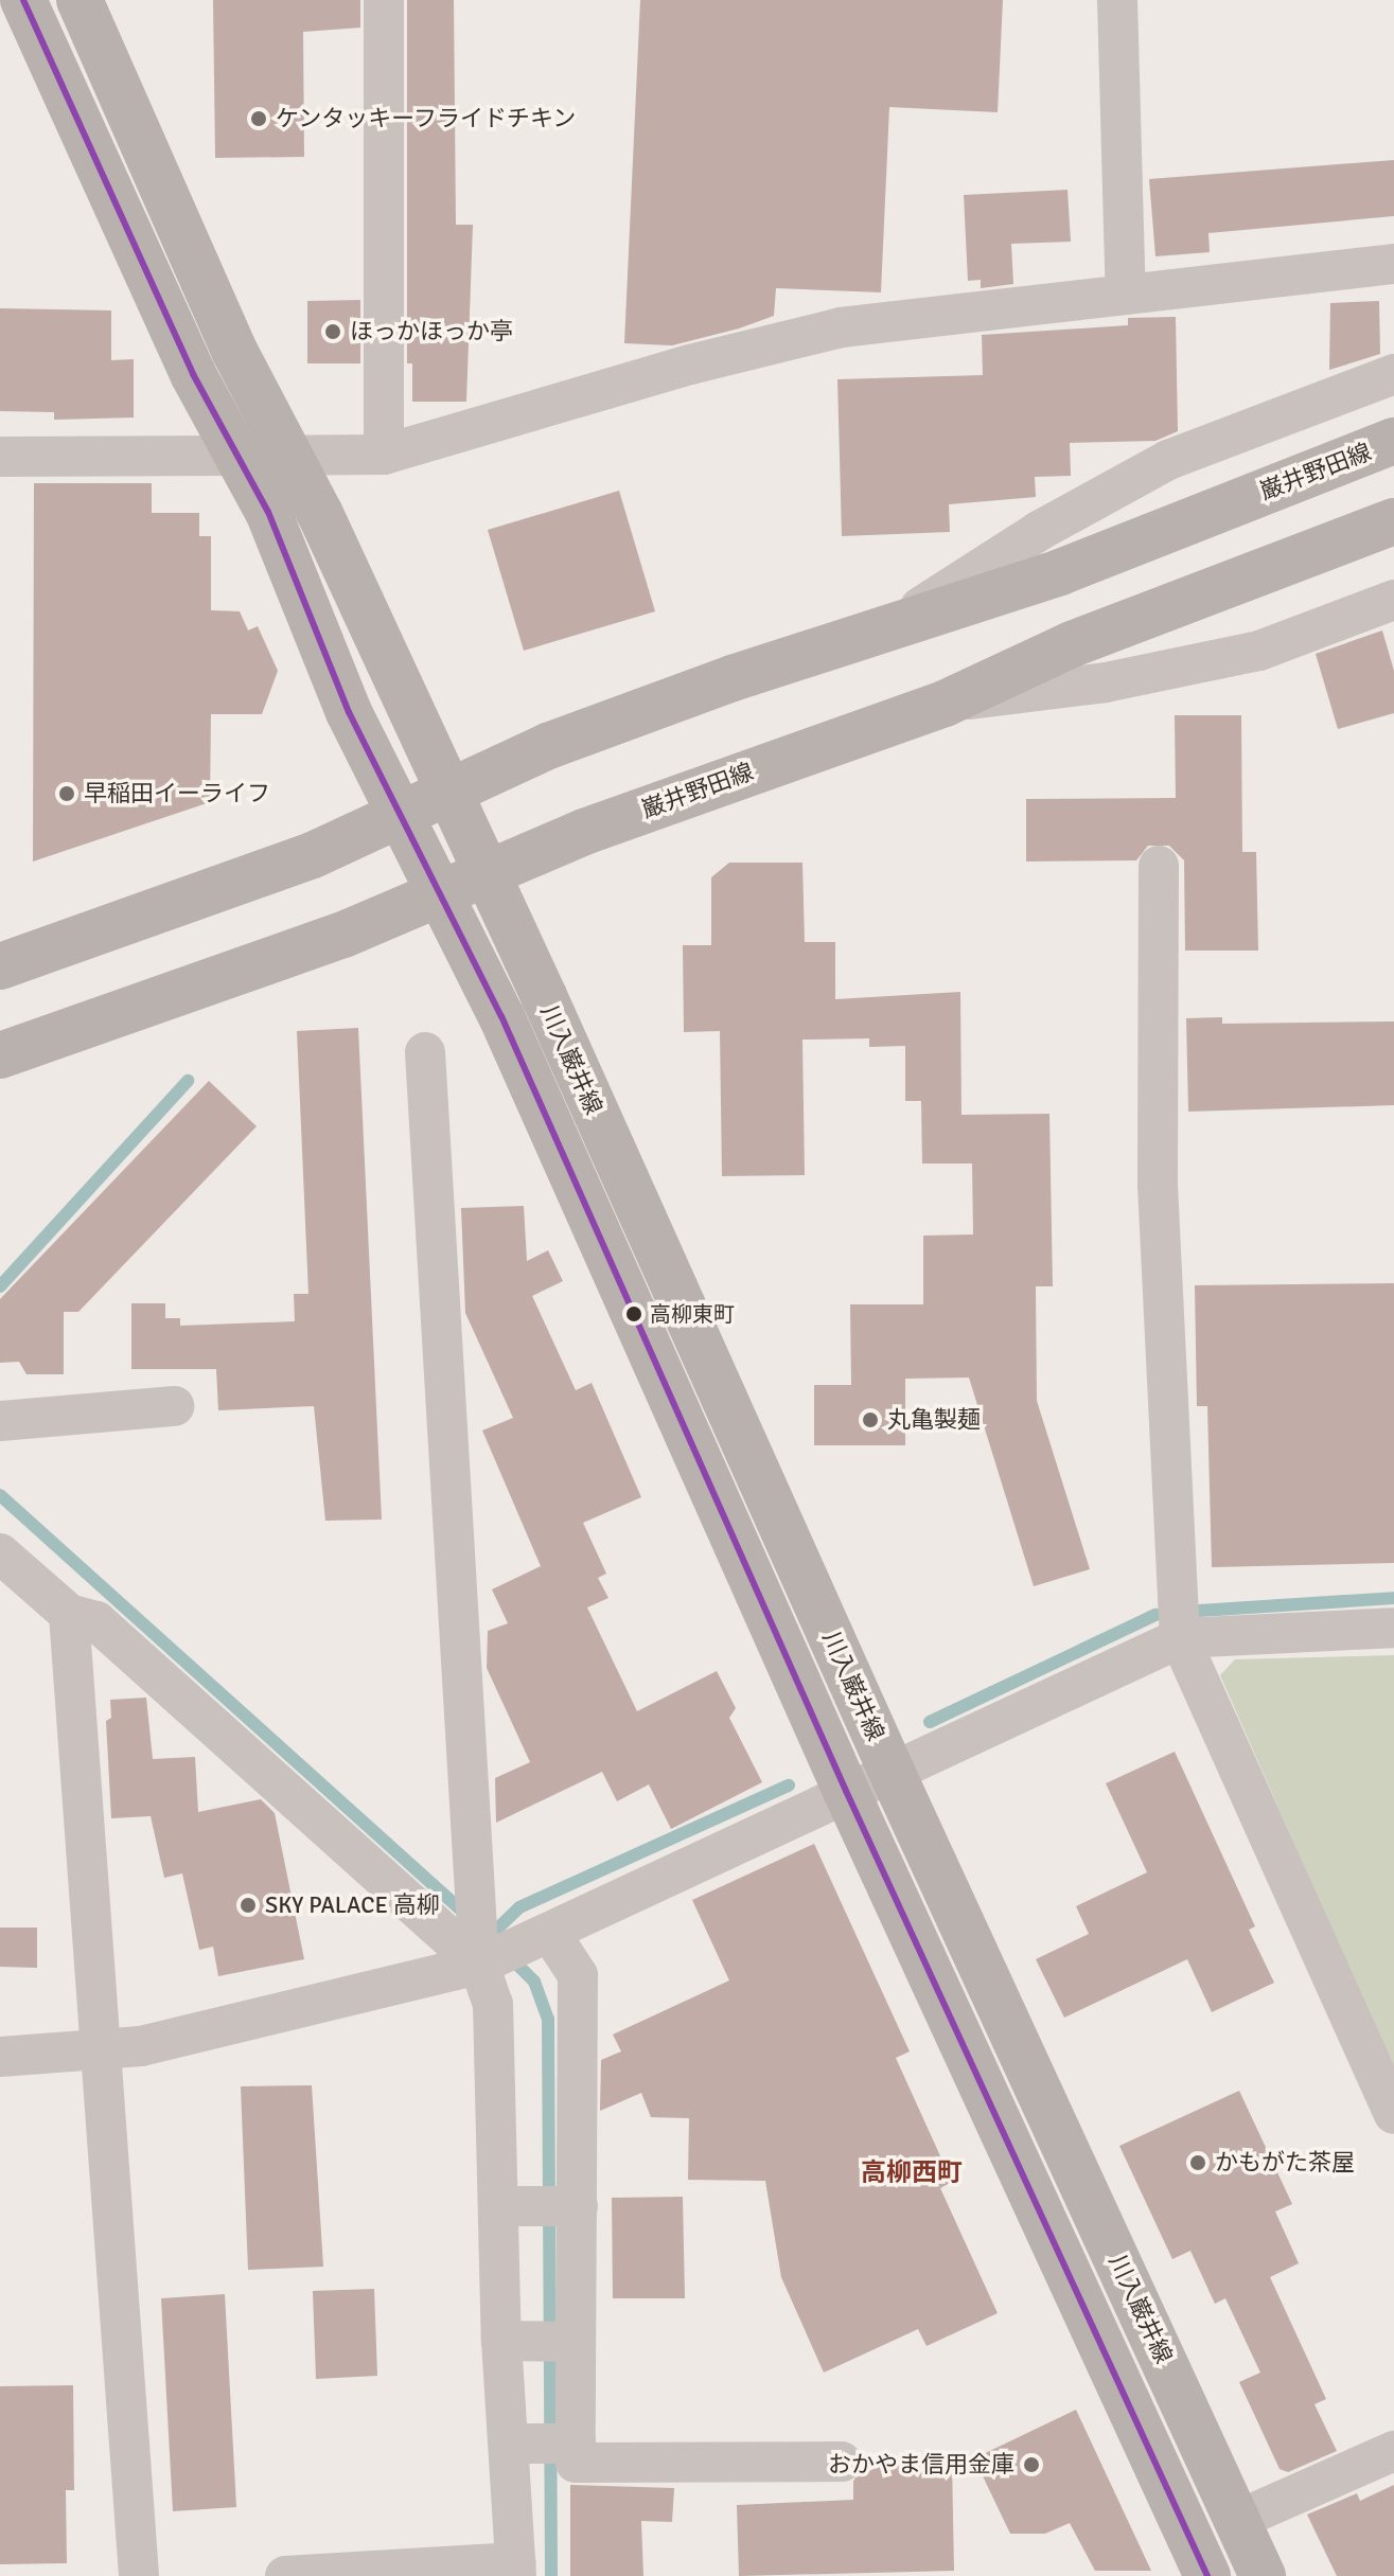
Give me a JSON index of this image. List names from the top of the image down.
{
  "streets": {
    "main road": ["巌井野田線", "川入巌井線"]
  },
  "crossings": [
    ["巌井野田線", "川入巌井線"]
  ],
  "districts": ["高柳西町"],
  "places": [
    "ケンタッキーフライドチキン",
    "ほっかほっか亭",
    "早稲田イーライフ",
    "高柳東町",
    "丸亀製麺",
    "SKY PALACE 高柳",
    "かもがた茶屋",
    "おかやま信用金庫"
  ]
}
